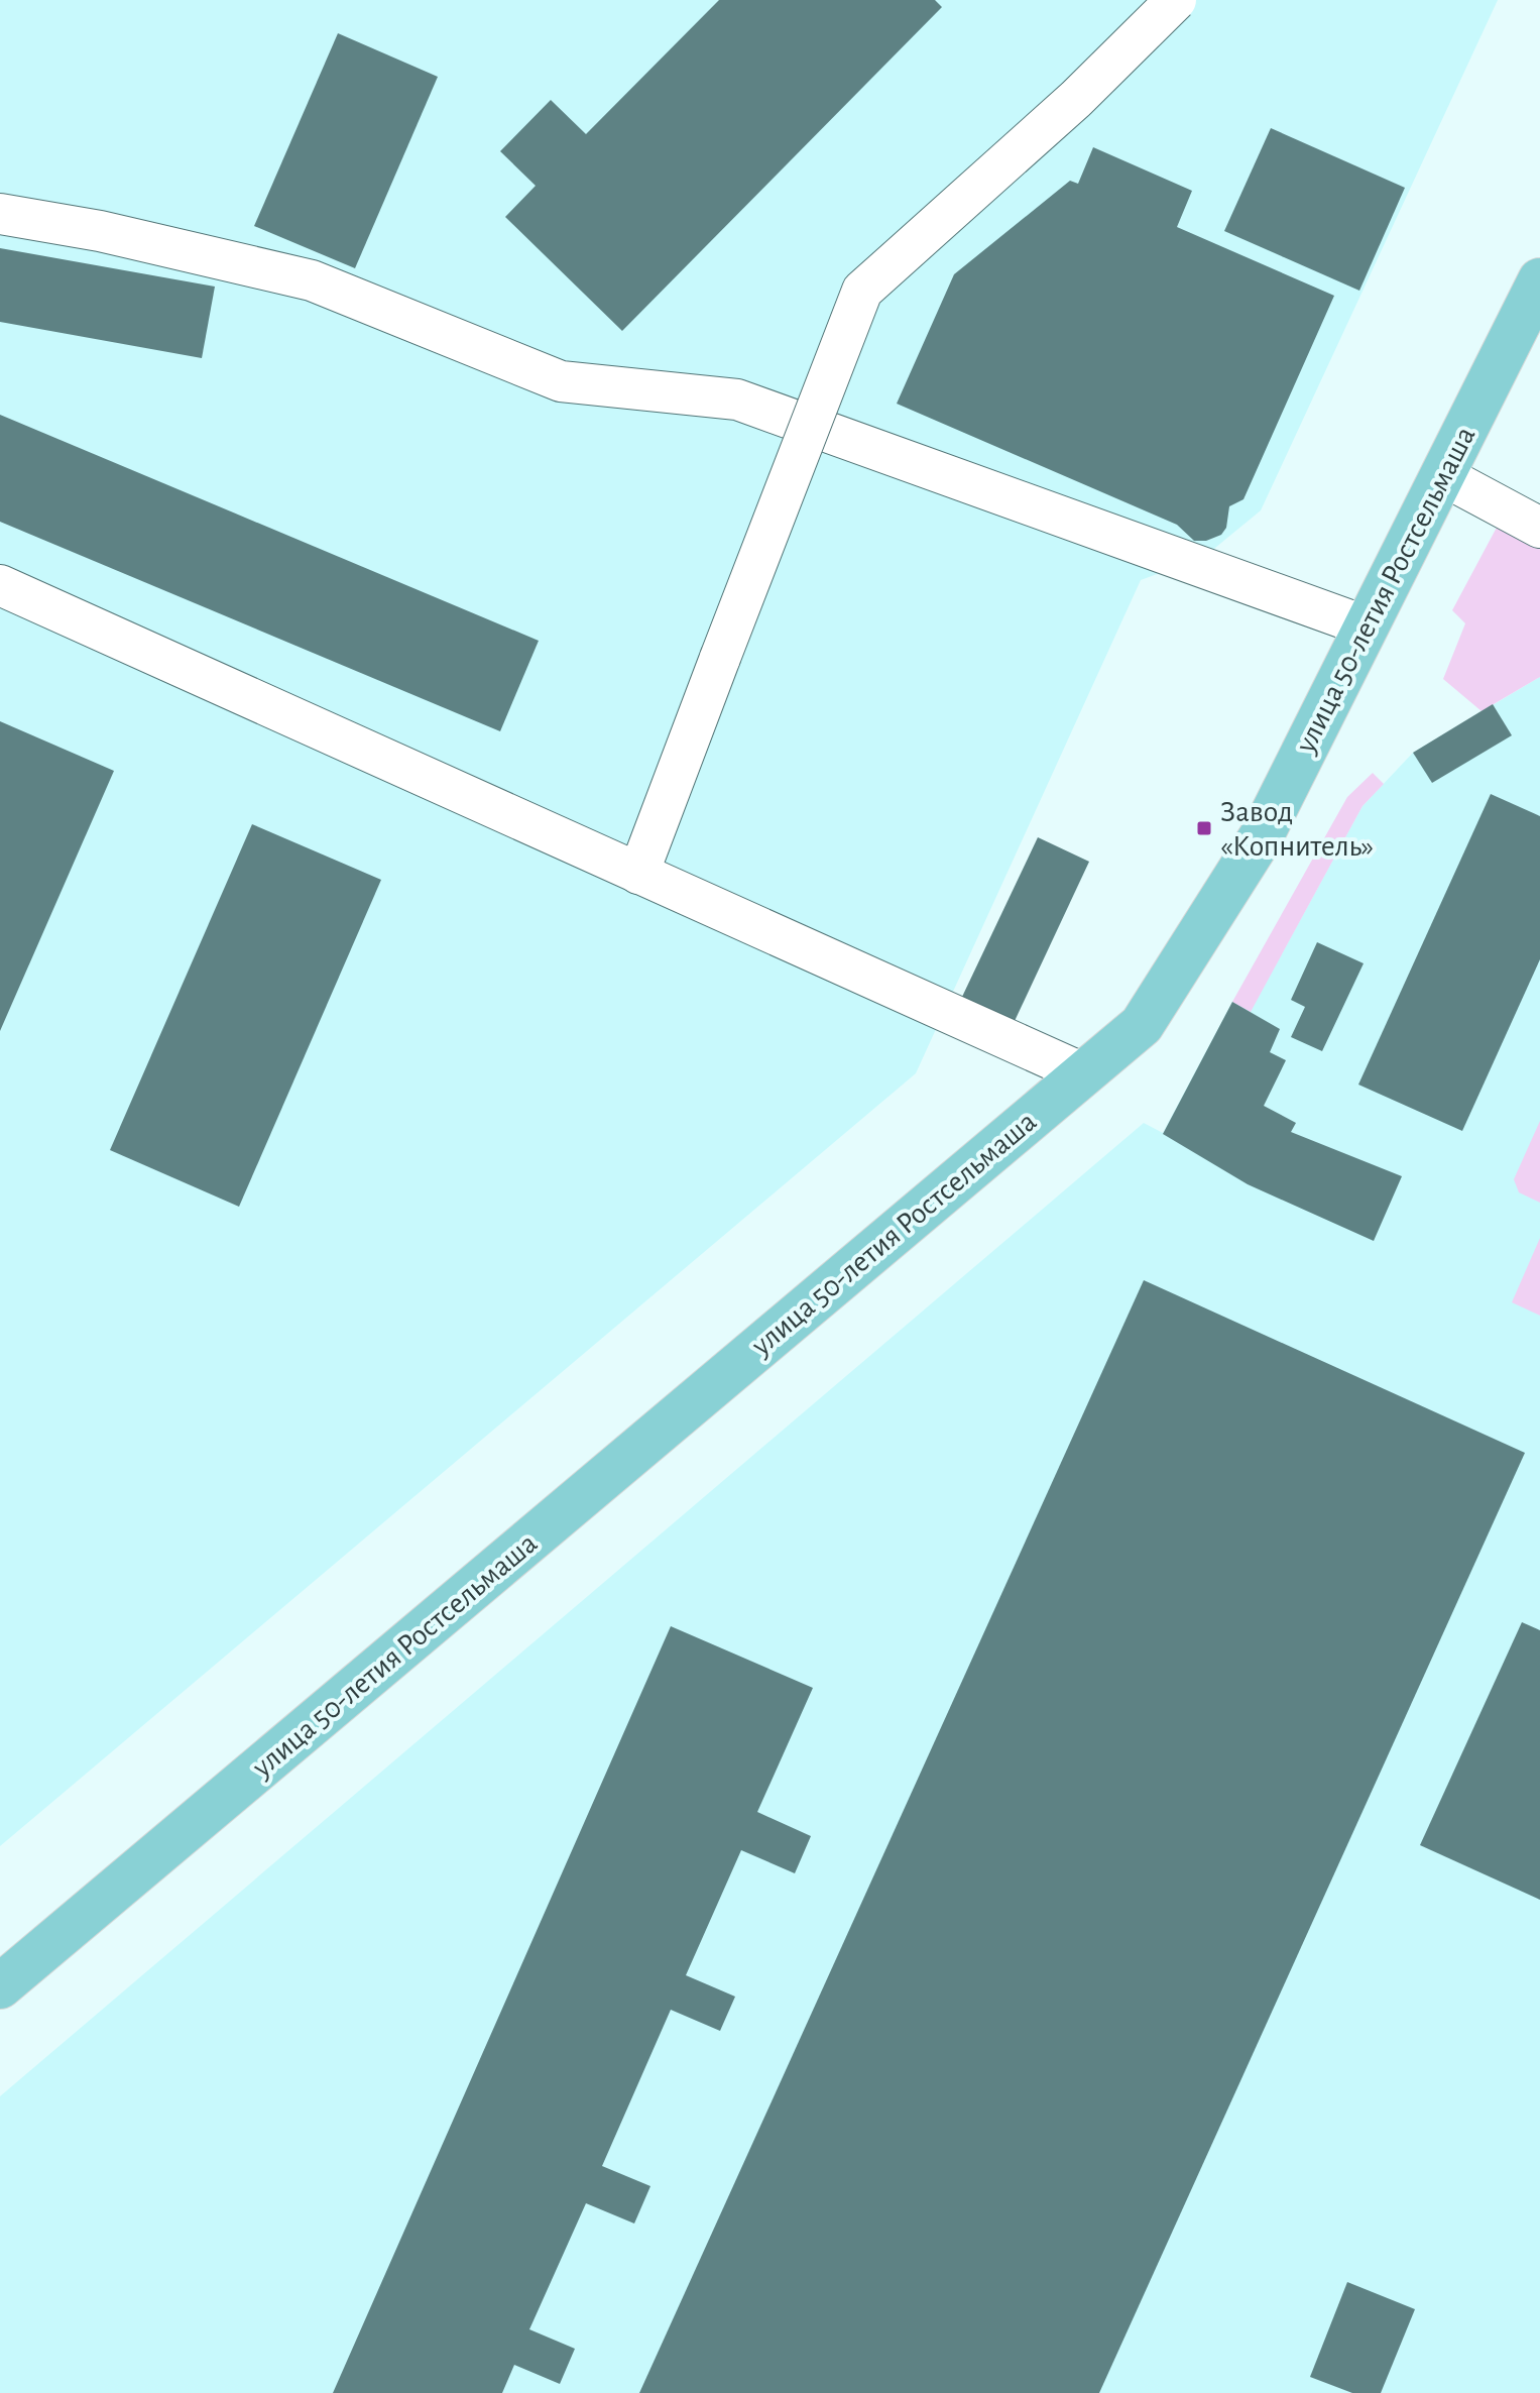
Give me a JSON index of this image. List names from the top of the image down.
{
  "streets": {
    "main road": ["улица 50-летия Ростсельмаша"]
  },
  "places": {
    "transit": ["Завод «Копнитель»"]
  }
}
